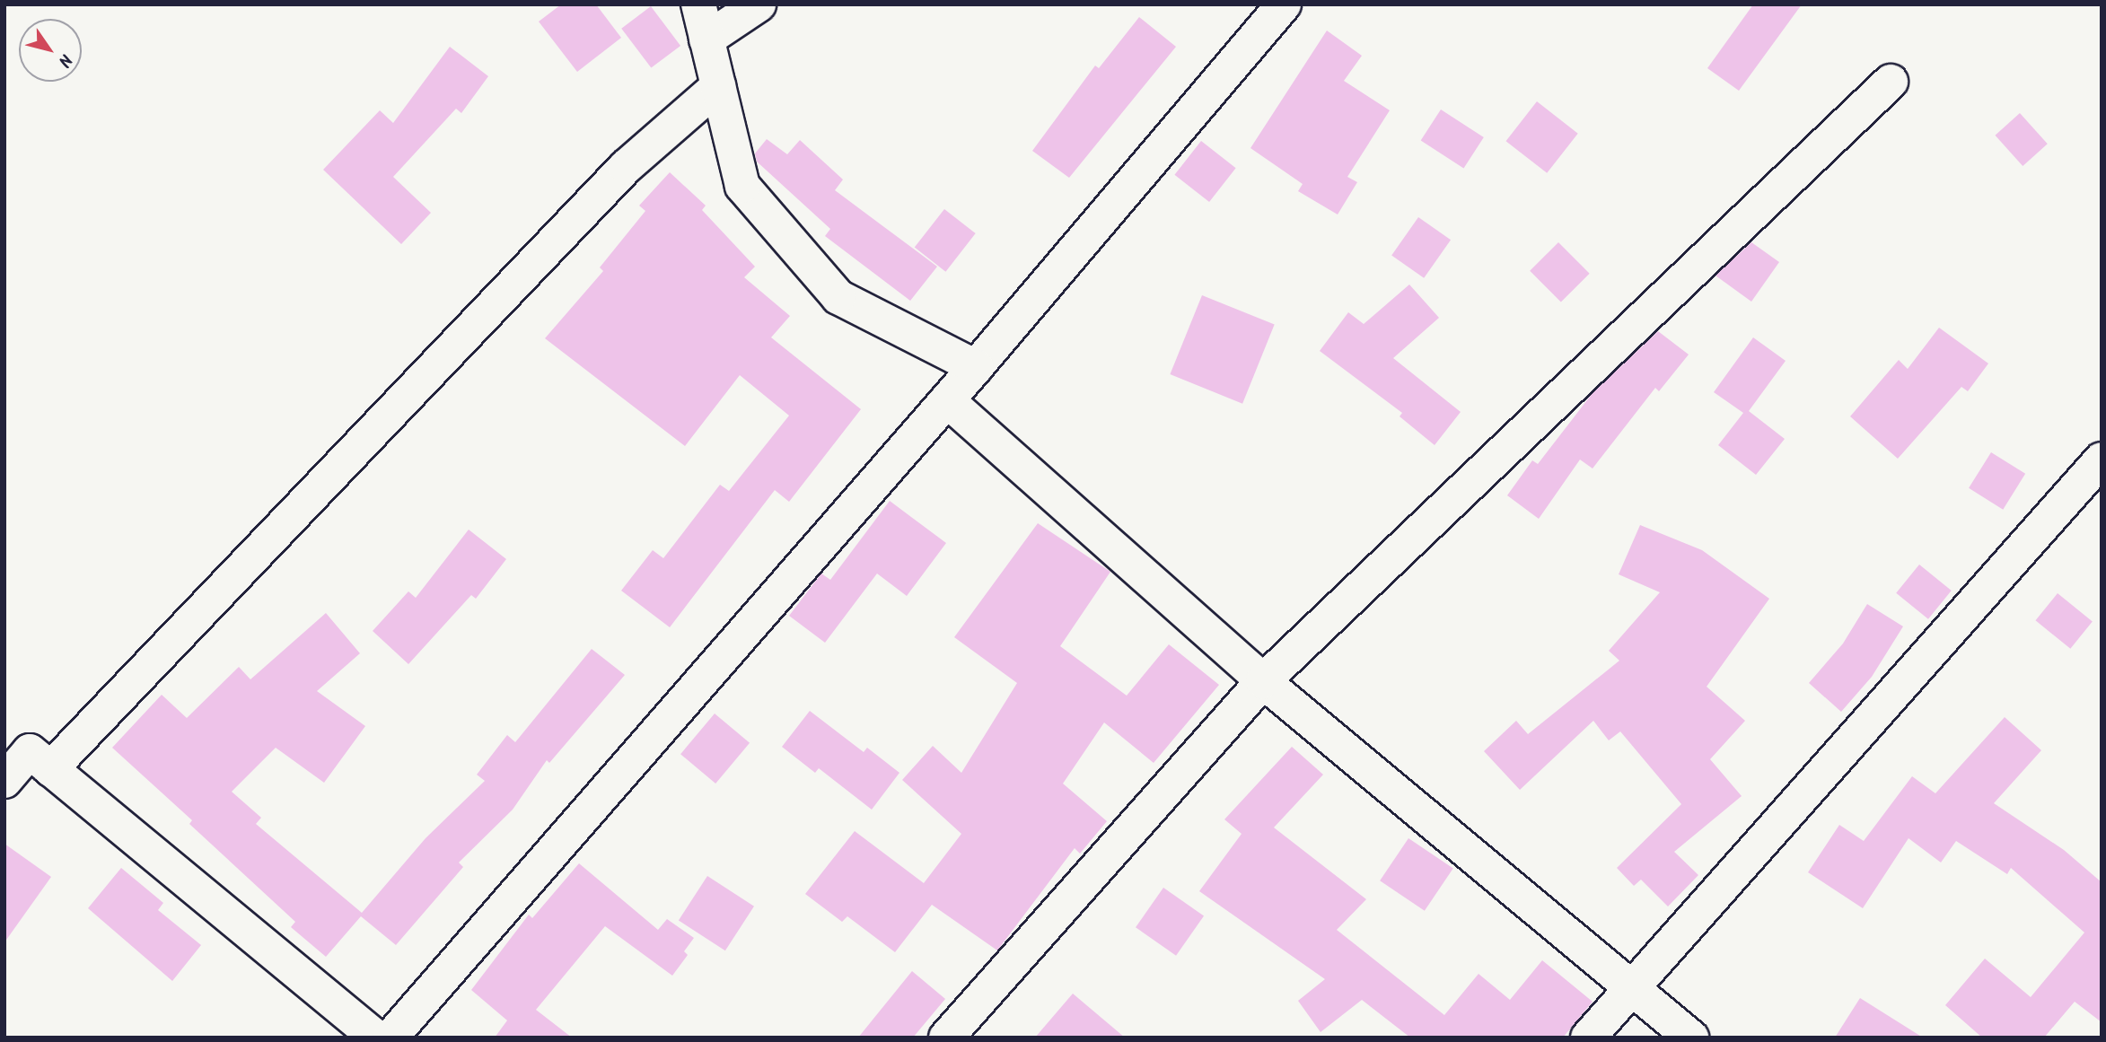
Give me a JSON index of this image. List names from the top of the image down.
{
  "north": "bottom right"
}
